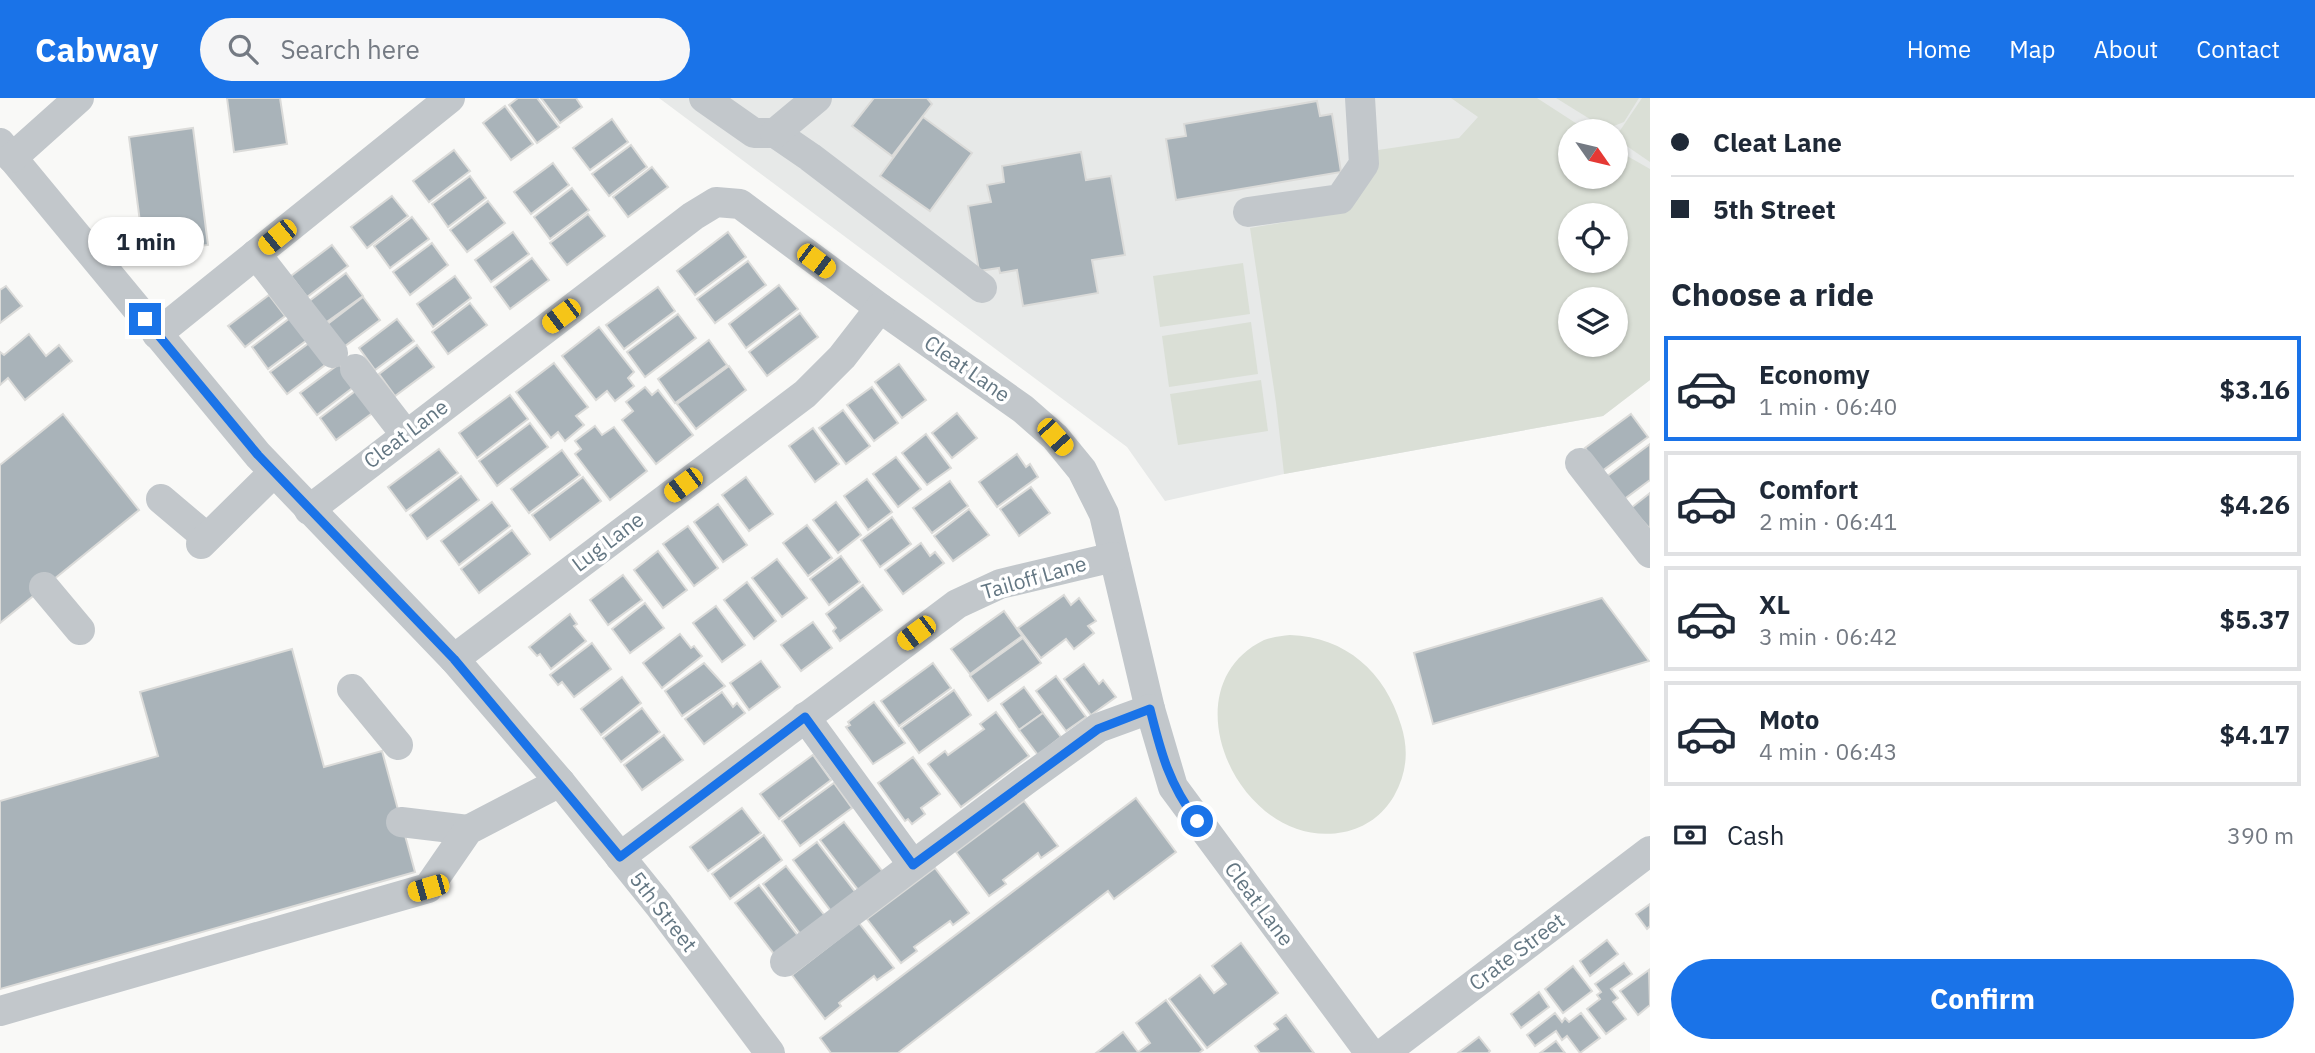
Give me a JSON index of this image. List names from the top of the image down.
{
  "streets": {
    "street": [
      "Cleat Lane",
      "Lug Lane",
      "Tailoff Lane",
      "5th Street",
      "Crate Street"
    ]
  },
  "crossings": [
    ["Cleat Lane", "Lug Lane"],
    ["Cleat Lane", "Tailoff Lane"],
    ["Cleat Lane", "5th Street"],
    ["Lug Lane", "5th Street"],
    ["Tailoff Lane", "5th Street"]
  ],
  "north": "bottom right",
  "page": {
    "header": "Cabway",
    "search": "Search here",
    "nav": [
      "Home",
      "Map",
      "About",
      "Contact"
    ],
    "banner": ["Cleat Lane", "5th Street"],
    "bubble": "1 min",
    "heading": "Choose a ride",
    "list": [
      {
        "name": "Economy",
        "note": "1 min · 06:40",
        "value": "$3.16"
      },
      {
        "name": "Comfort",
        "note": "2 min · 06:41",
        "value": "$4.26"
      },
      {
        "name": "XL",
        "note": "3 min · 06:42",
        "value": "$5.37"
      },
      {
        "name": "Moto",
        "note": "4 min · 06:43",
        "value": "$4.17"
      }
    ],
    "pay": ["Cash", "390 m"],
    "buttons": "Confirm"
  }
}
